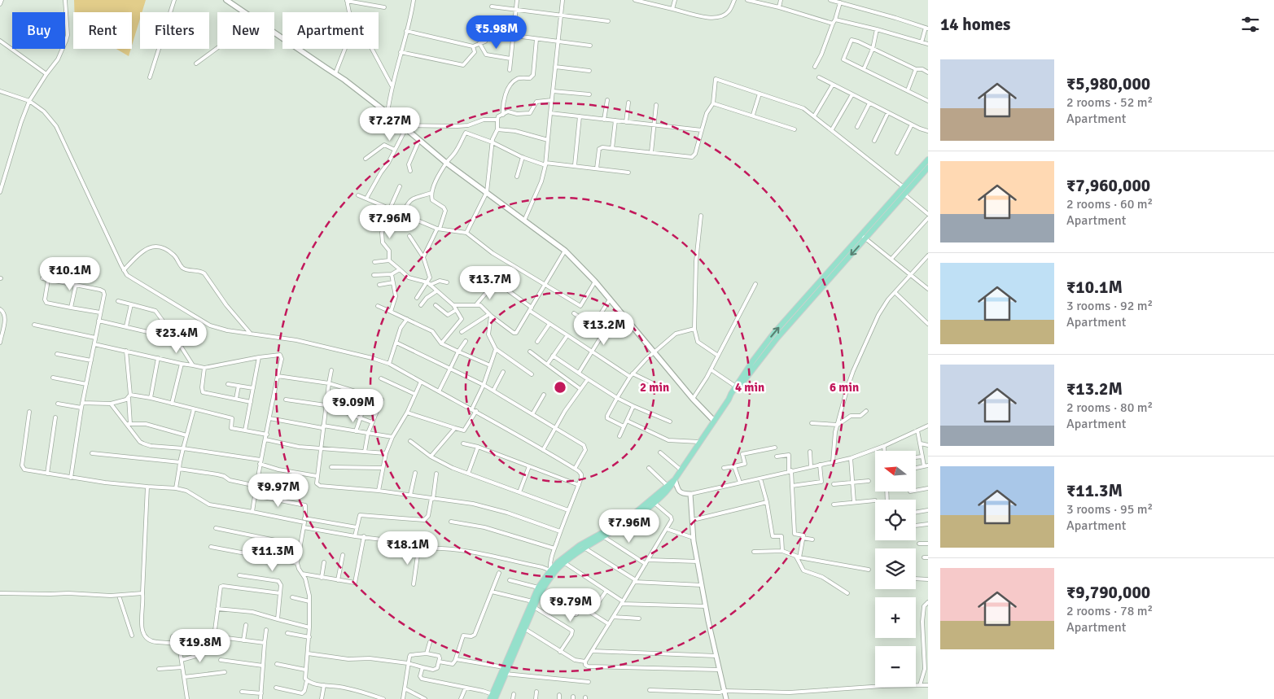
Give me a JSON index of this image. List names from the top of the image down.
{
  "north": "left",
  "page": {
    "heading": "14 homes",
    "chip": [
      "Buy",
      "Rent",
      "Filters",
      "New",
      "Apartment"
    ],
    "price": [
      "₹5.98M",
      "₹7.27M",
      "₹7.96M",
      "₹10.1M",
      "₹13.7M",
      "₹13.2M",
      "₹23.4M",
      "₹9.09M",
      "₹9.97M",
      "₹7.96M",
      "₹18.1M",
      "₹11.3M",
      "₹9.79M",
      "₹19.8M"
    ],
    "list": [
      {
        "name": "₹5,980,000",
        "note": "2 rooms · 52 m² · Apartment"
      },
      {
        "name": "₹7,960,000",
        "note": "2 rooms · 60 m² · Apartment"
      },
      {
        "name": "₹10.1M",
        "note": "3 rooms · 92 m² · Apartment"
      },
      {
        "name": "₹13.2M",
        "note": "2 rooms · 80 m² · Apartment"
      },
      {
        "name": "₹11.3M",
        "note": "3 rooms · 95 m² · Apartment"
      },
      {
        "name": "₹9,790,000",
        "note": "2 rooms · 78 m² · Apartment"
      }
    ],
    "map_buttons": ["+", "−"]
  },
  "rings": ["2 min", "4 min", "6 min"]
}
